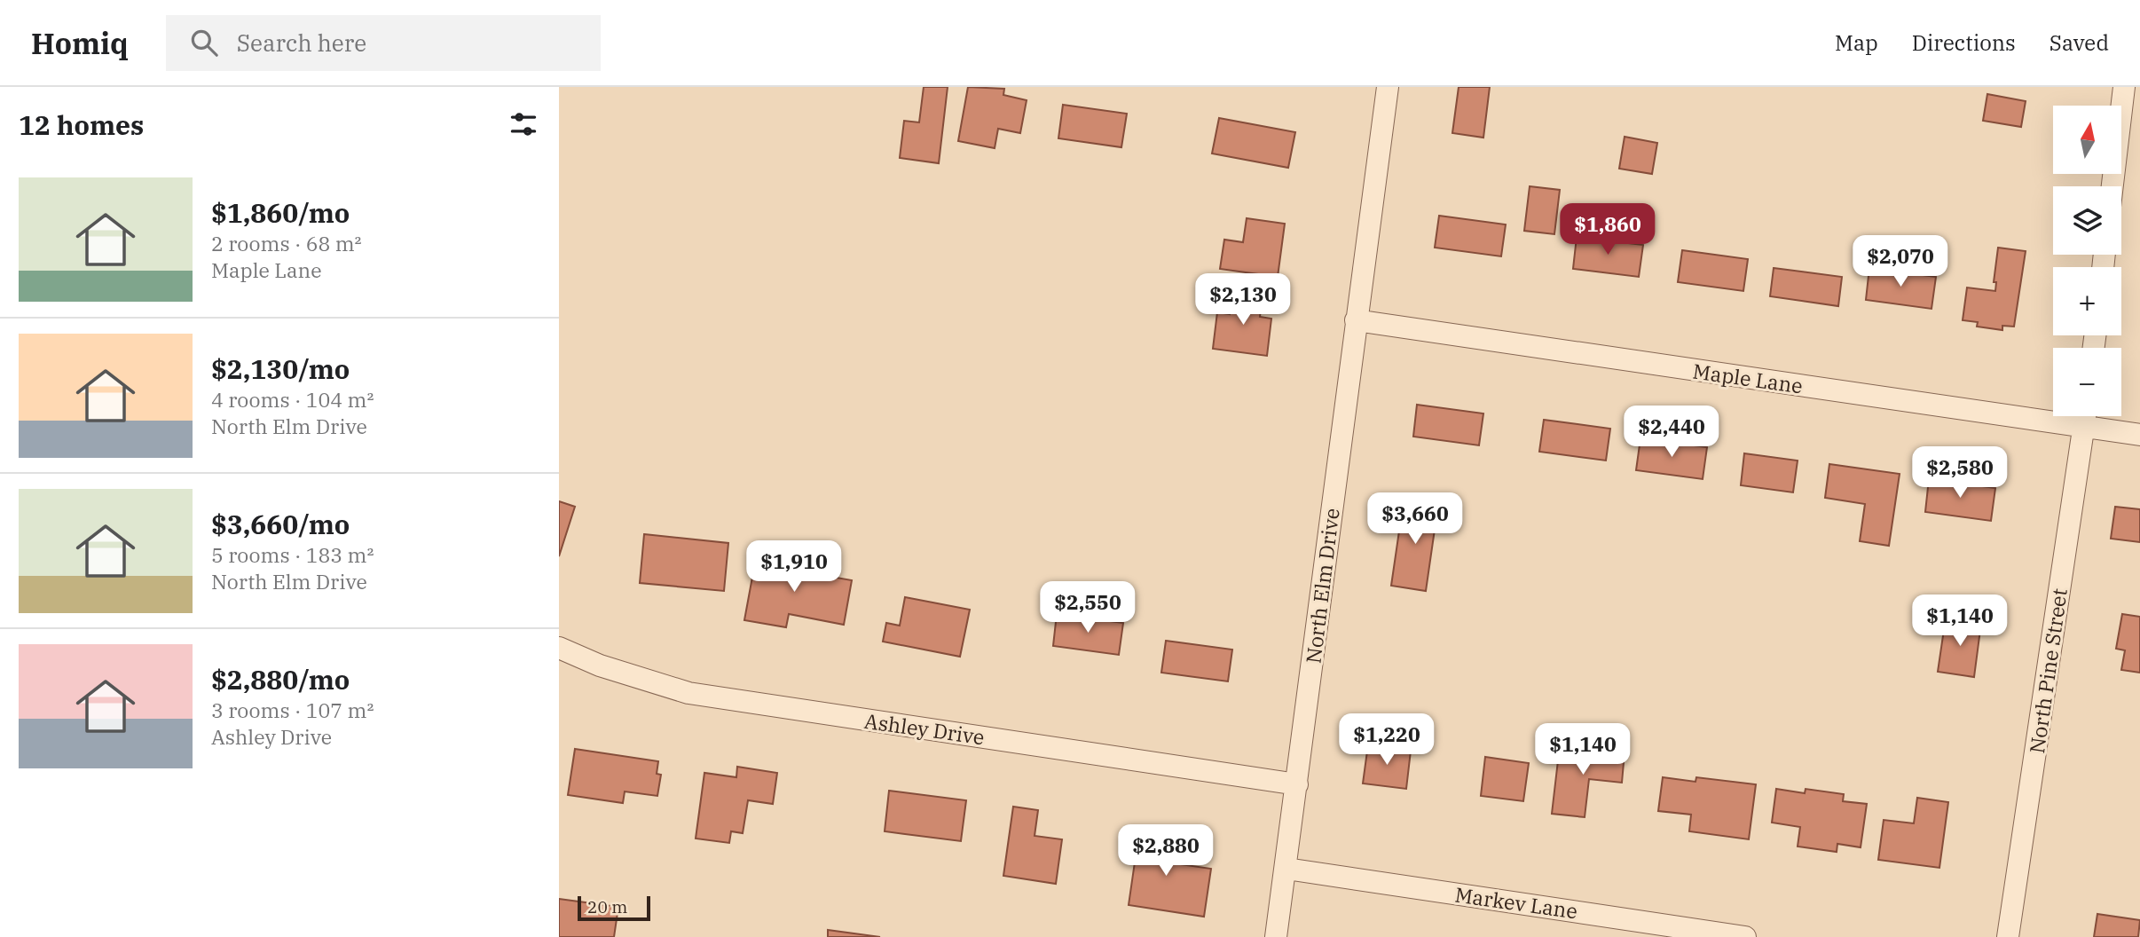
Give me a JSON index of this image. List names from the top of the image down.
{
  "streets": {
    "street": [
      "Maple Lane",
      "North Elm Drive",
      "North Pine Street",
      "Ashley Drive",
      "Markev Lane"
    ]
  },
  "crossings": [
    ["Maple Lane", "North Elm Drive"],
    ["Maple Lane", "North Pine Street"],
    ["North Elm Drive", "Ashley Drive"],
    ["North Elm Drive", "Markev Lane"]
  ],
  "scale_bar": "20 m",
  "north": "top",
  "page": {
    "header": "Homiq",
    "search": "Search here",
    "nav": ["Map", "Directions", "Saved"],
    "heading": "12 homes",
    "map_buttons": ["+", "−"],
    "list": [
      {
        "name": "$1,860/mo",
        "note": "2 rooms · 68 m² · Maple Lane"
      },
      {
        "name": "$2,130/mo",
        "note": "4 rooms · 104 m² · North Elm Drive"
      },
      {
        "name": "$3,660/mo",
        "note": "5 rooms · 183 m² · North Elm Drive"
      },
      {
        "name": "$2,880/mo",
        "note": "3 rooms · 107 m² · Ashley Drive"
      }
    ],
    "price": [
      "$1,860",
      "$2,070",
      "$2,130",
      "$2,440",
      "$2,580",
      "$3,660",
      "$1,910",
      "$2,550",
      "$1,140",
      "$1,220",
      "$1,140",
      "$2,880"
    ],
    "scale": "20 m"
  }
}
